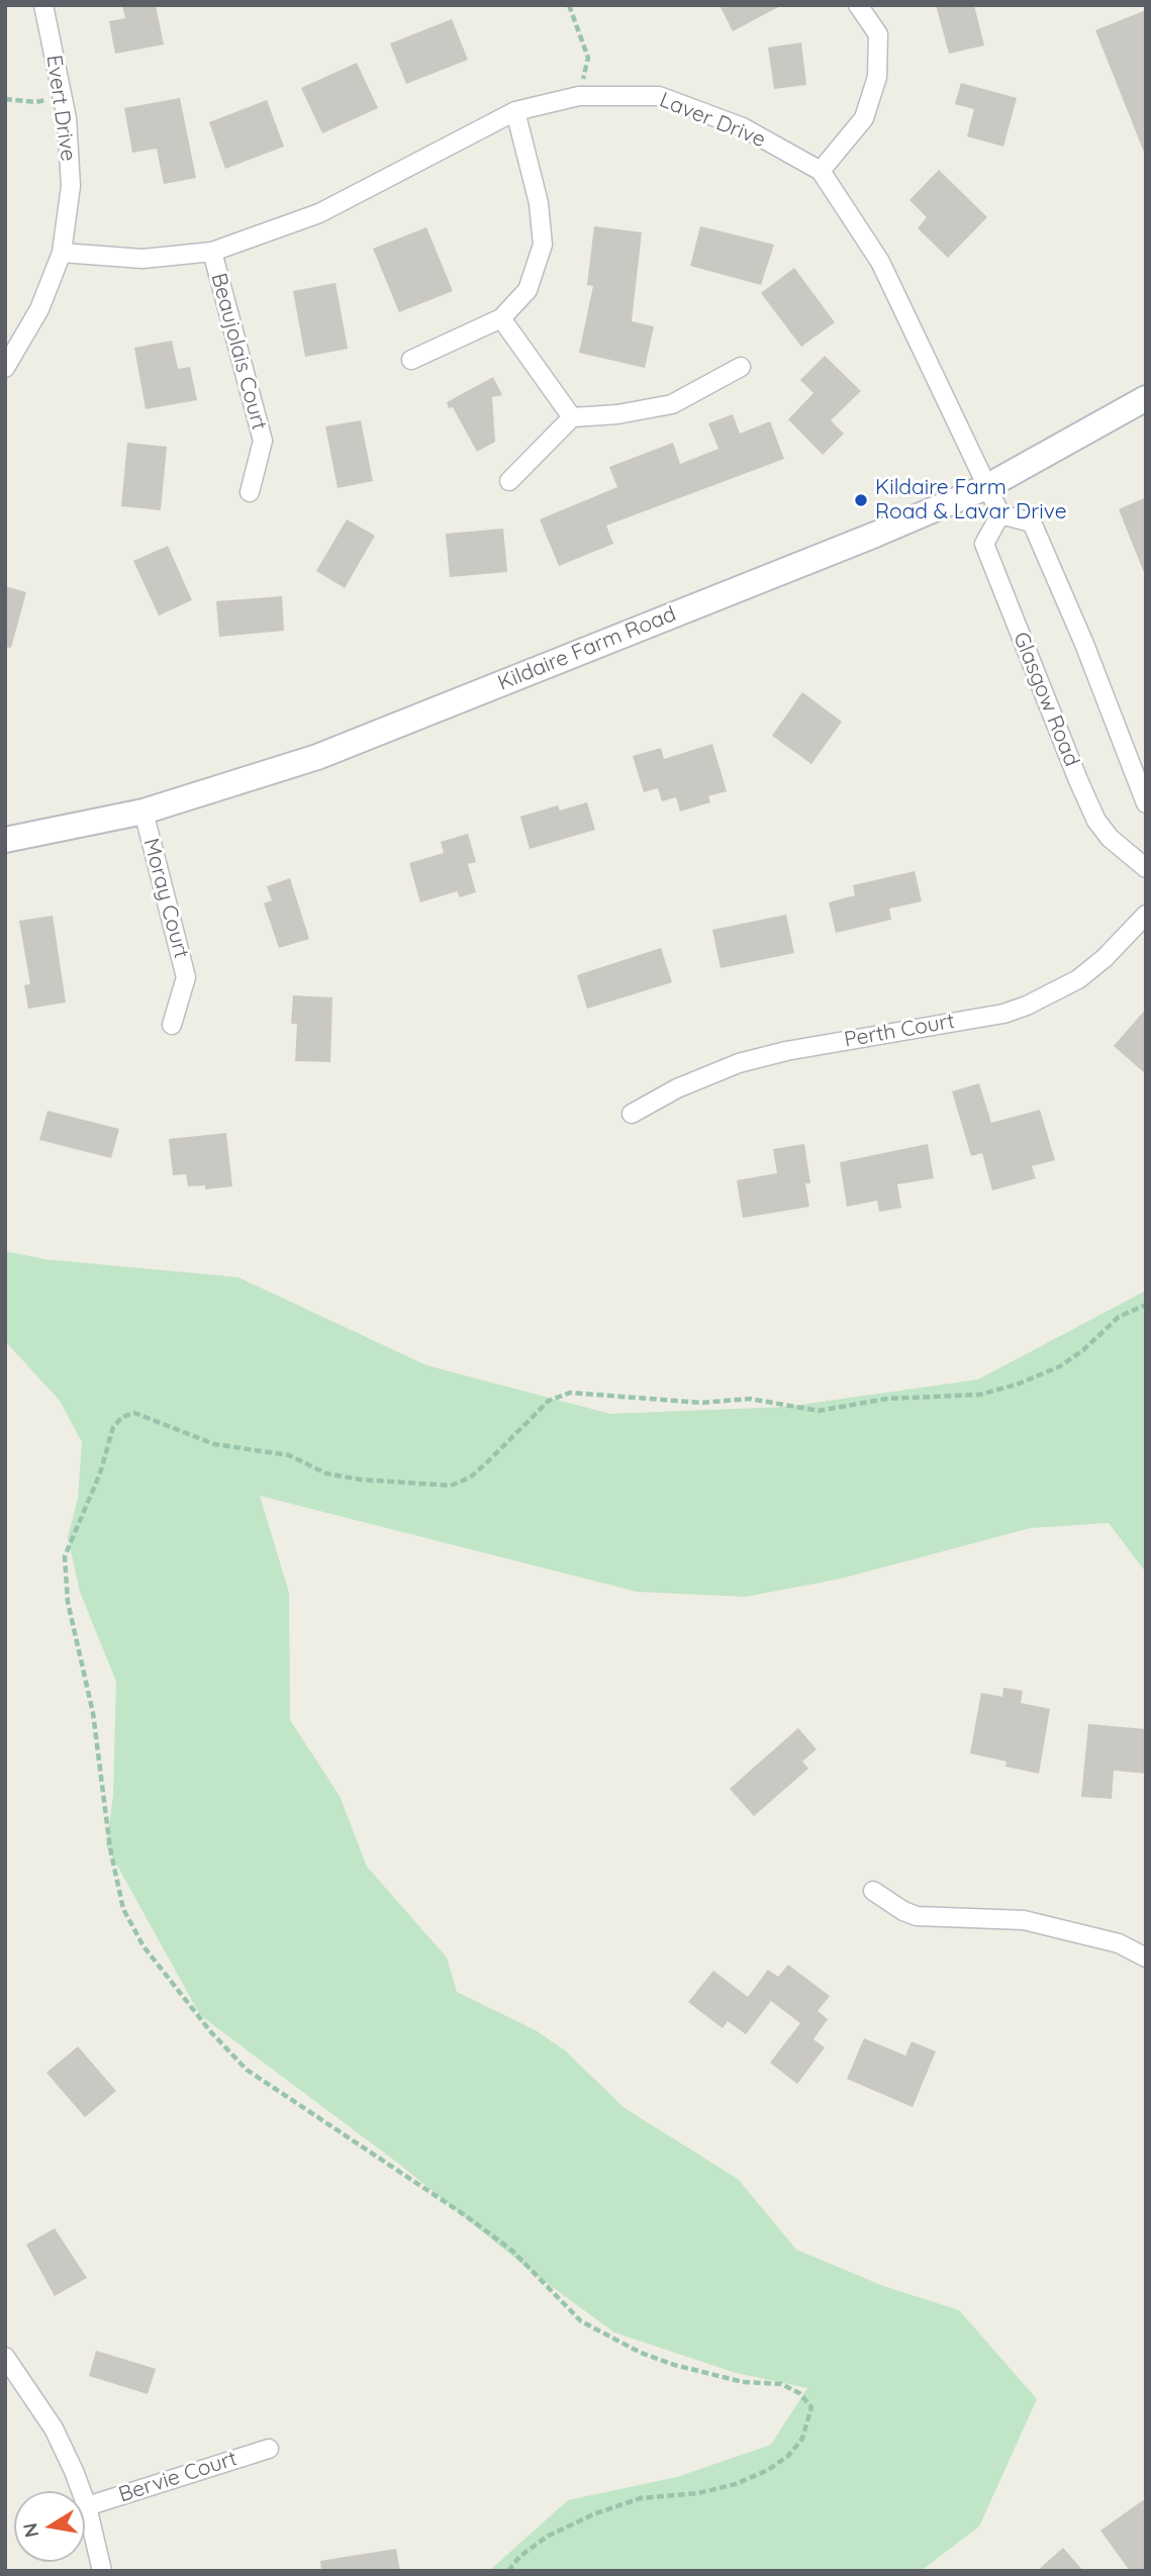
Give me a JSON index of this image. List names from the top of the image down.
{
  "streets": {
    "main road": ["Kildaire Farm Road"],
    "street": [
      "Evert Drive",
      "Laver Drive",
      "Beaujolais Court",
      "Glasgow Road",
      "Moray Court",
      "Perth Court",
      "Bervie Court"
    ]
  },
  "crossings": [
    ["Evert Drive", "Laver Drive"],
    ["Laver Drive", "Beaujolais Court"],
    ["Laver Drive", "Kildaire Farm Road"],
    ["Kildaire Farm Road", "Moray Court"]
  ],
  "places": ["Kildaire Farm Road & Lavar Drive"],
  "north": "left"
}
